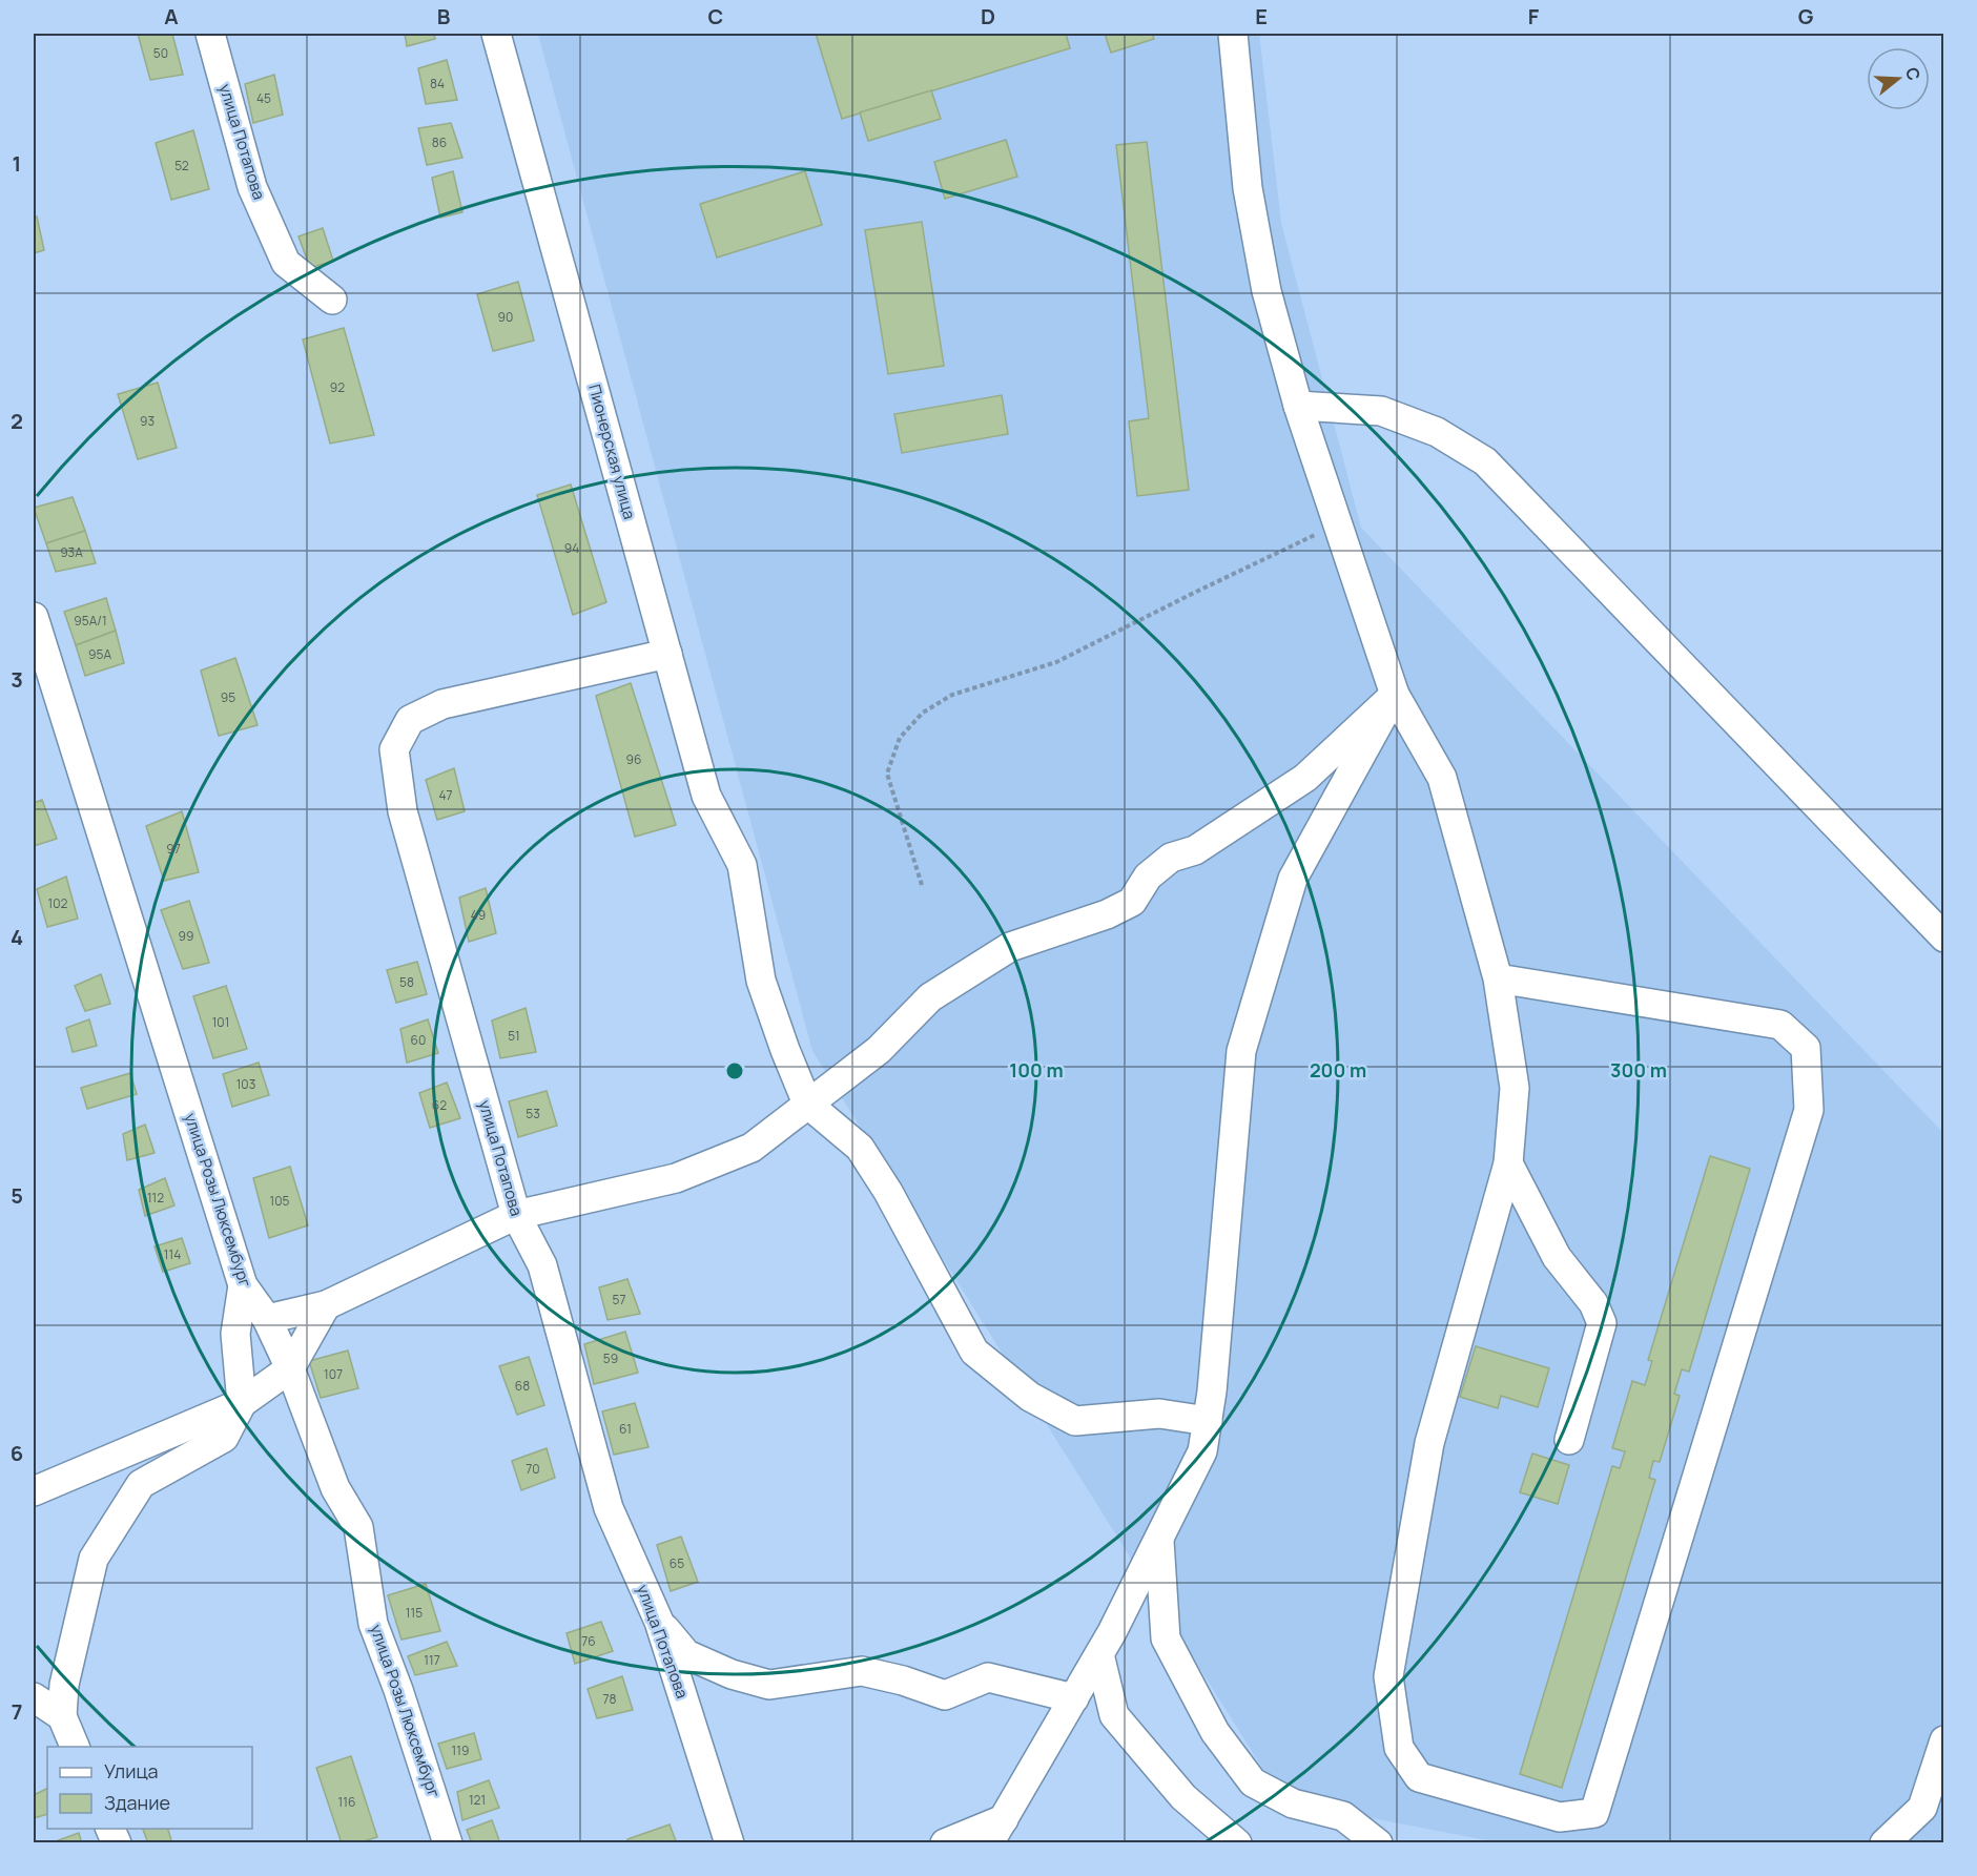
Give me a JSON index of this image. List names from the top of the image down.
{
  "streets": {
    "street": ["улица Потапова", "Пионерская улица", "улица Розы Люксембург"]
  },
  "crossings": [
    ["улица Потапова", "Пионерская улица"]
  ],
  "house_numbers": [
    "50",
    "84",
    "45",
    "86",
    "52",
    "90",
    "92",
    "93",
    "94",
    "93А",
    "95А/1",
    "95А",
    "95",
    "96",
    "47",
    "97",
    "102",
    "49",
    "99",
    "58",
    "101",
    "51",
    "60",
    "103",
    "62",
    "53",
    "112",
    "105",
    "114",
    "57",
    "59",
    "107",
    "68",
    "61",
    "70",
    "65",
    "115",
    "76",
    "117",
    "78",
    "119",
    "121",
    "116"
  ],
  "legend": ["Улица", "Здание"],
  "north": "right",
  "grid": {
    "columns": [
      "A",
      "B",
      "C",
      "D",
      "E",
      "F",
      "G"
    ],
    "rows": [
      "1",
      "2",
      "3",
      "4",
      "5",
      "6",
      "7"
    ]
  },
  "rings": ["100 m", "200 m", "300 m"]
}
